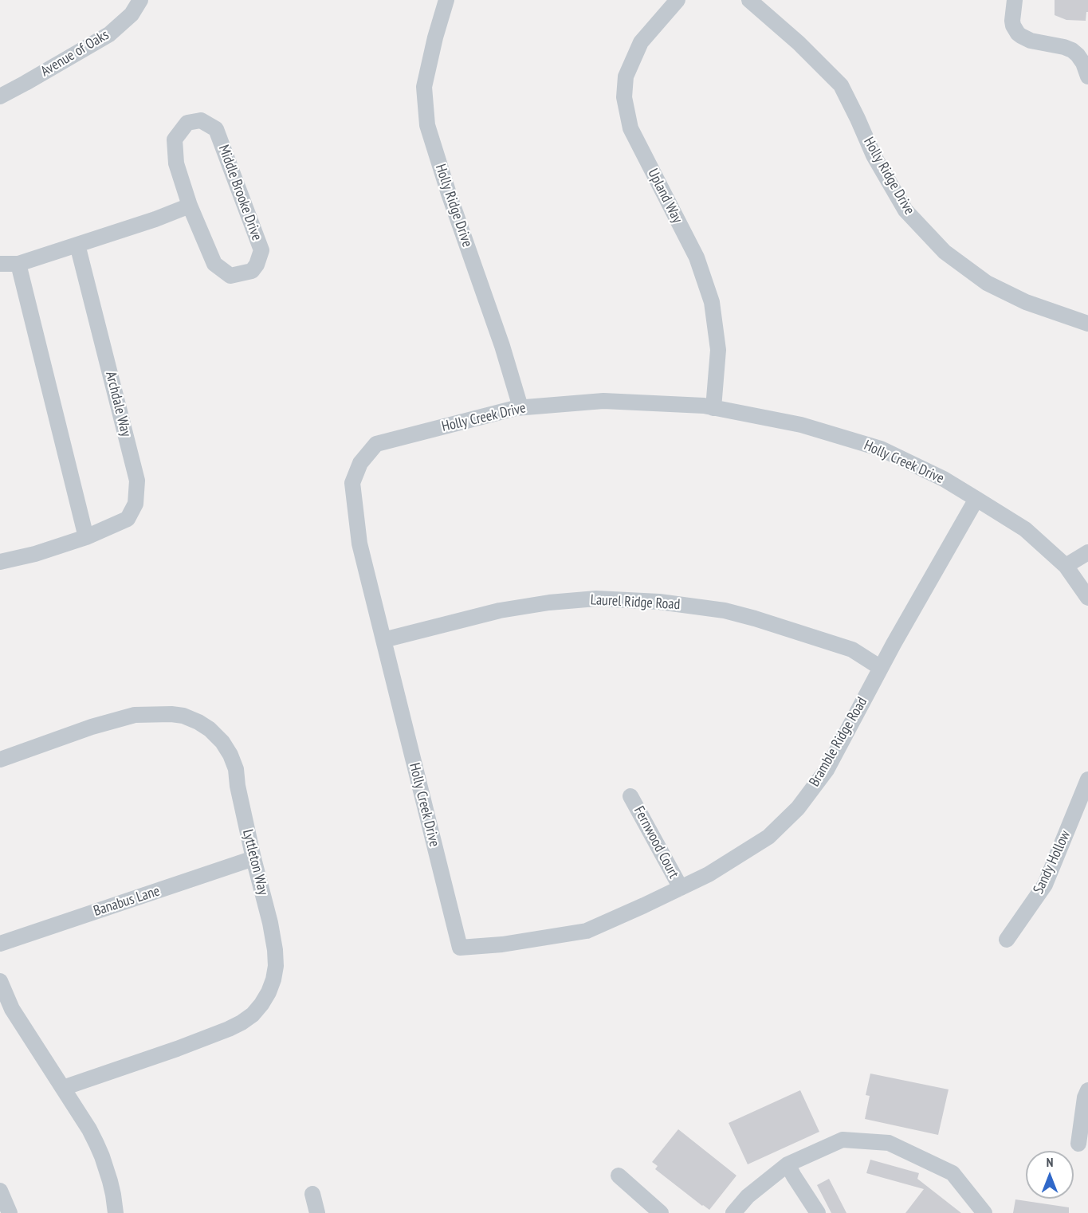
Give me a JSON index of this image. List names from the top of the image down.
{
  "streets": {
    "street": [
      "Avenue of Oaks",
      "Holly Ridge Drive",
      "Middle Brooke Drive",
      "Upland Way",
      "Archdale Way",
      "Holly Creek Drive",
      "Laurel Ridge Road",
      "Bramble Ridge Road",
      "Fernwood Court",
      "Lyttleton Way",
      "Sandy Hollow",
      "Banabus Lane"
    ]
  },
  "crossings": [
    ["Holly Ridge Drive", "Holly Creek Drive"],
    ["Upland Way", "Holly Creek Drive"],
    ["Holly Creek Drive", "Laurel Ridge Road"],
    ["Holly Creek Drive", "Bramble Ridge Road"],
    ["Laurel Ridge Road", "Bramble Ridge Road"],
    ["Bramble Ridge Road", "Fernwood Court"],
    ["Lyttleton Way", "Banabus Lane"]
  ],
  "north": "top"
}
